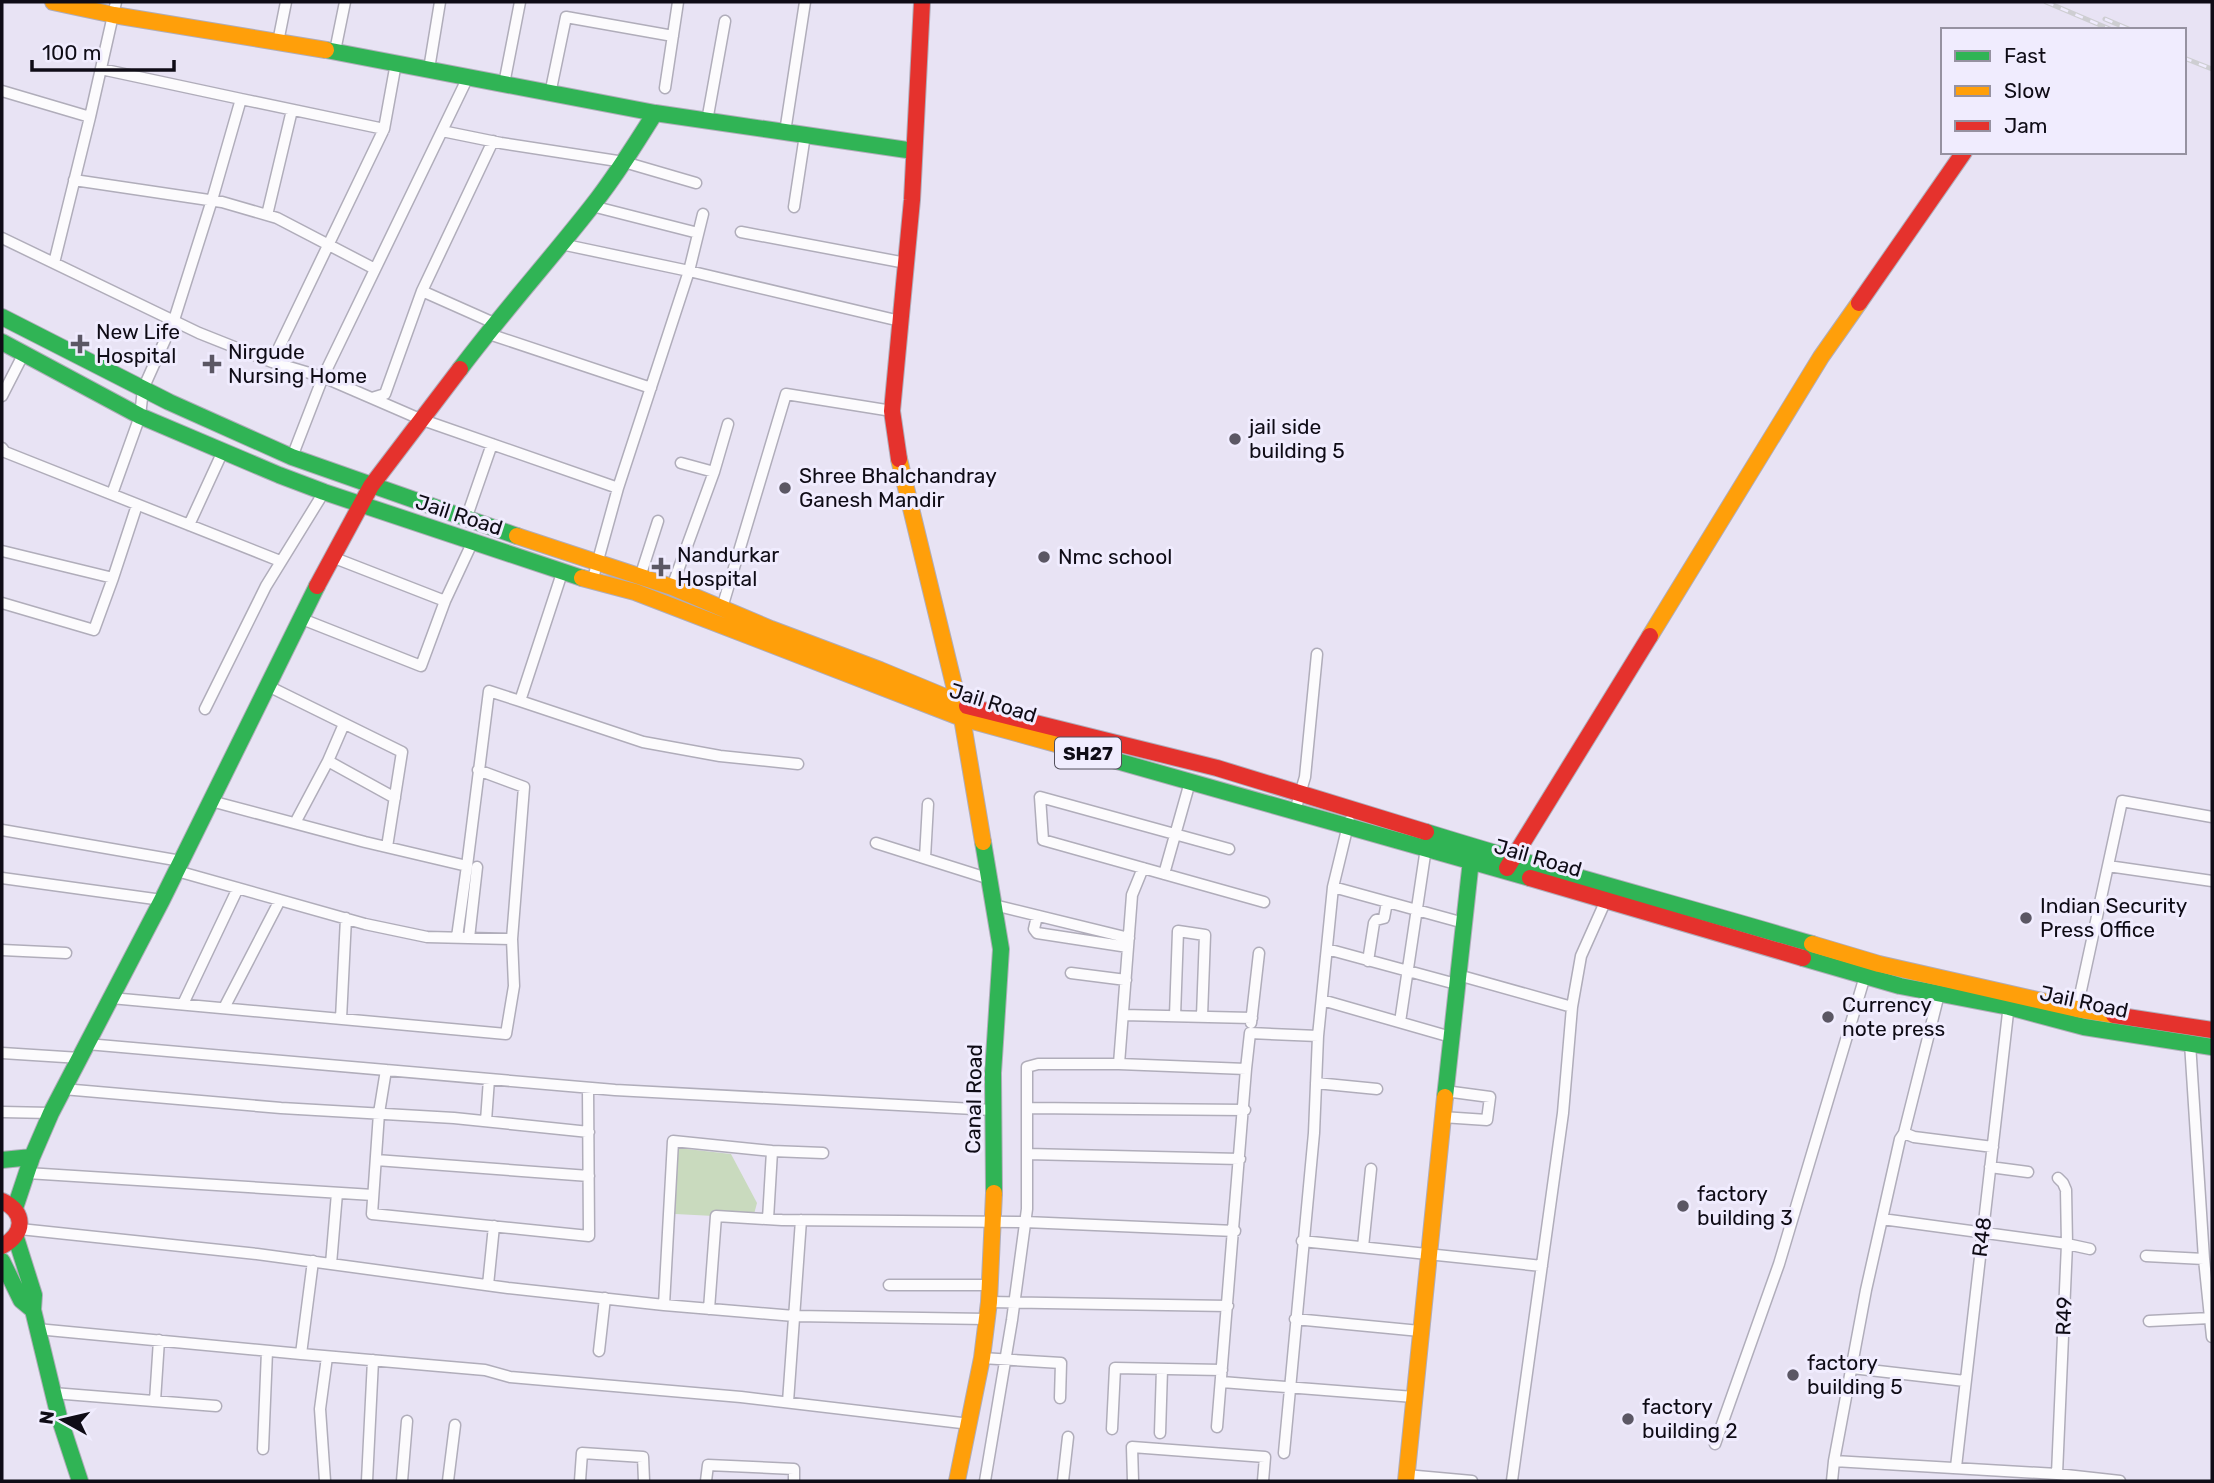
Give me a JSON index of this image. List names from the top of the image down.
{
  "streets": {
    "street": [
      "Jail Road",
      "SH27",
      "Canal Road",
      "R48",
      "R49"
    ]
  },
  "crossings": [
    ["Jail Road", "Canal Road"],
    ["Jail Road", "R48"]
  ],
  "places": {
    "health": ["New Life Hospital", "Nirgude Nursing Home", "Nandurkar Hospital"],
    "other": [
      "jail side building 5",
      "Shree Bhalchandray Ganesh Mandir",
      "Nmc school",
      "Indian Security Press Office",
      "Currency note press",
      "factory building 3",
      "factory building 5",
      "factory building 2"
    ]
  },
  "legend": ["Fast", "Slow", "Jam"],
  "scale_bar": "100 m",
  "north": "left"
}
